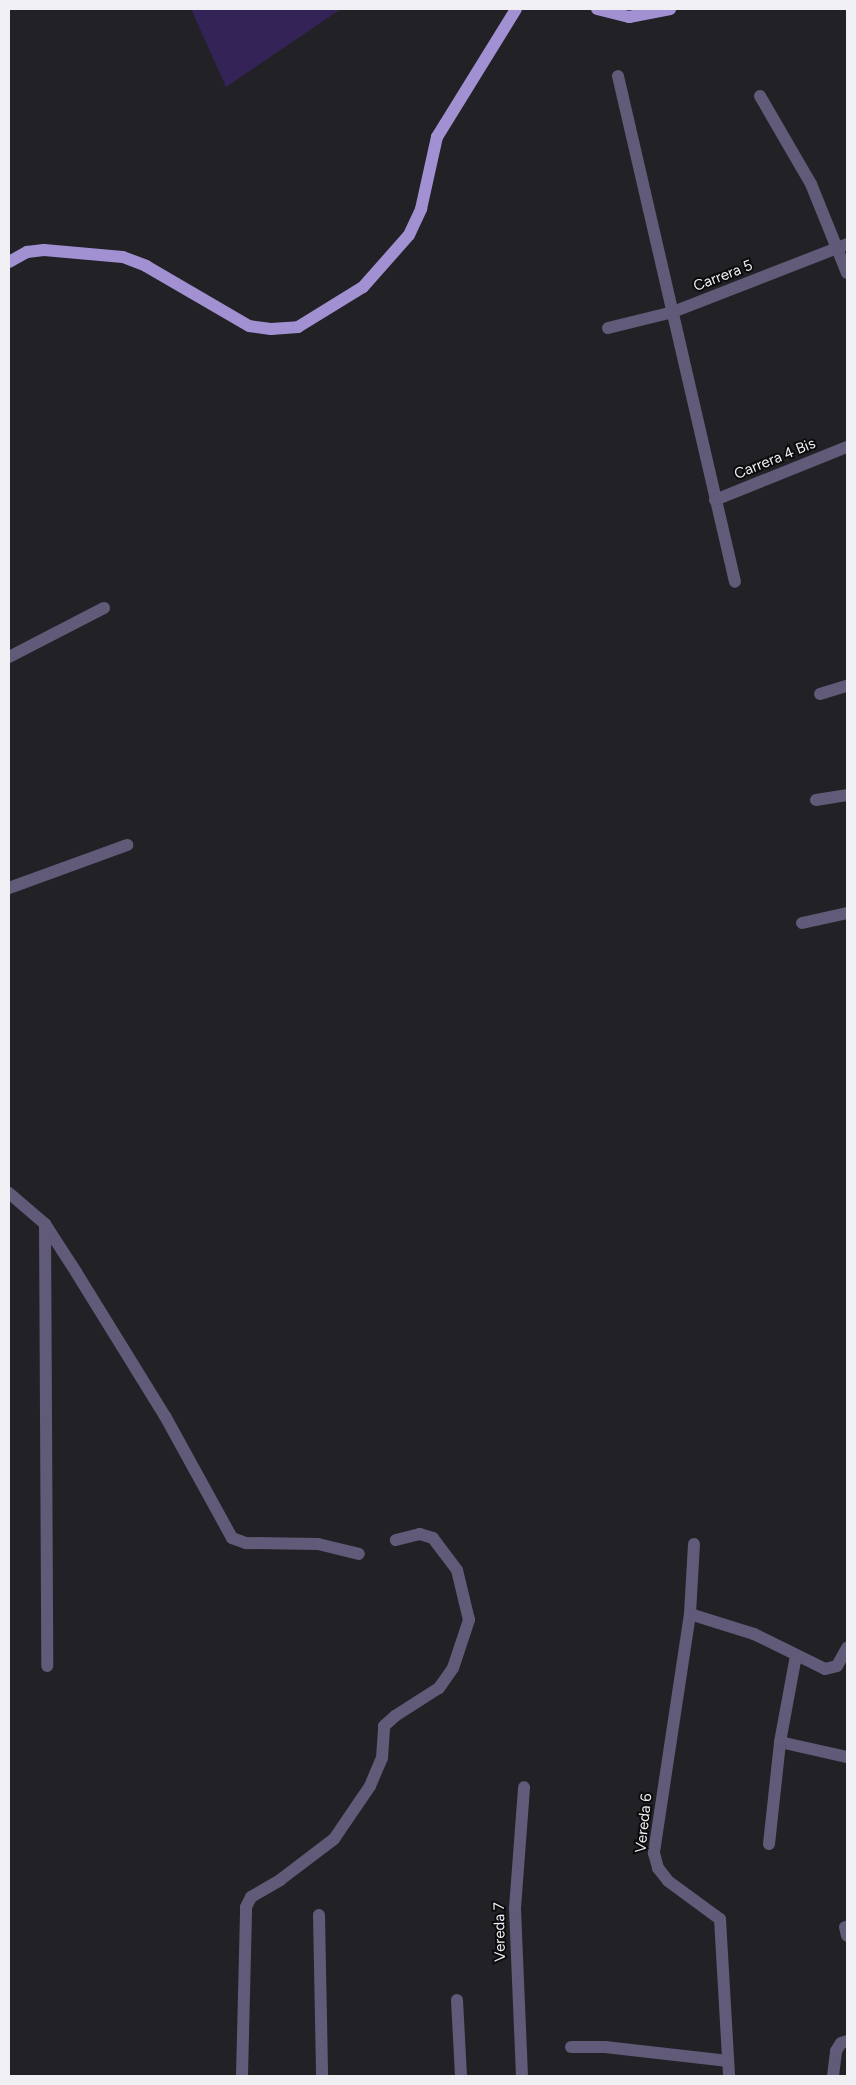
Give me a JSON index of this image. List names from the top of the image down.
{
  "streets": {
    "street": [
      "Carrera 5",
      "Carrera 4 Bis",
      "Vereda 6",
      "Vereda 7"
    ]
  }
}
